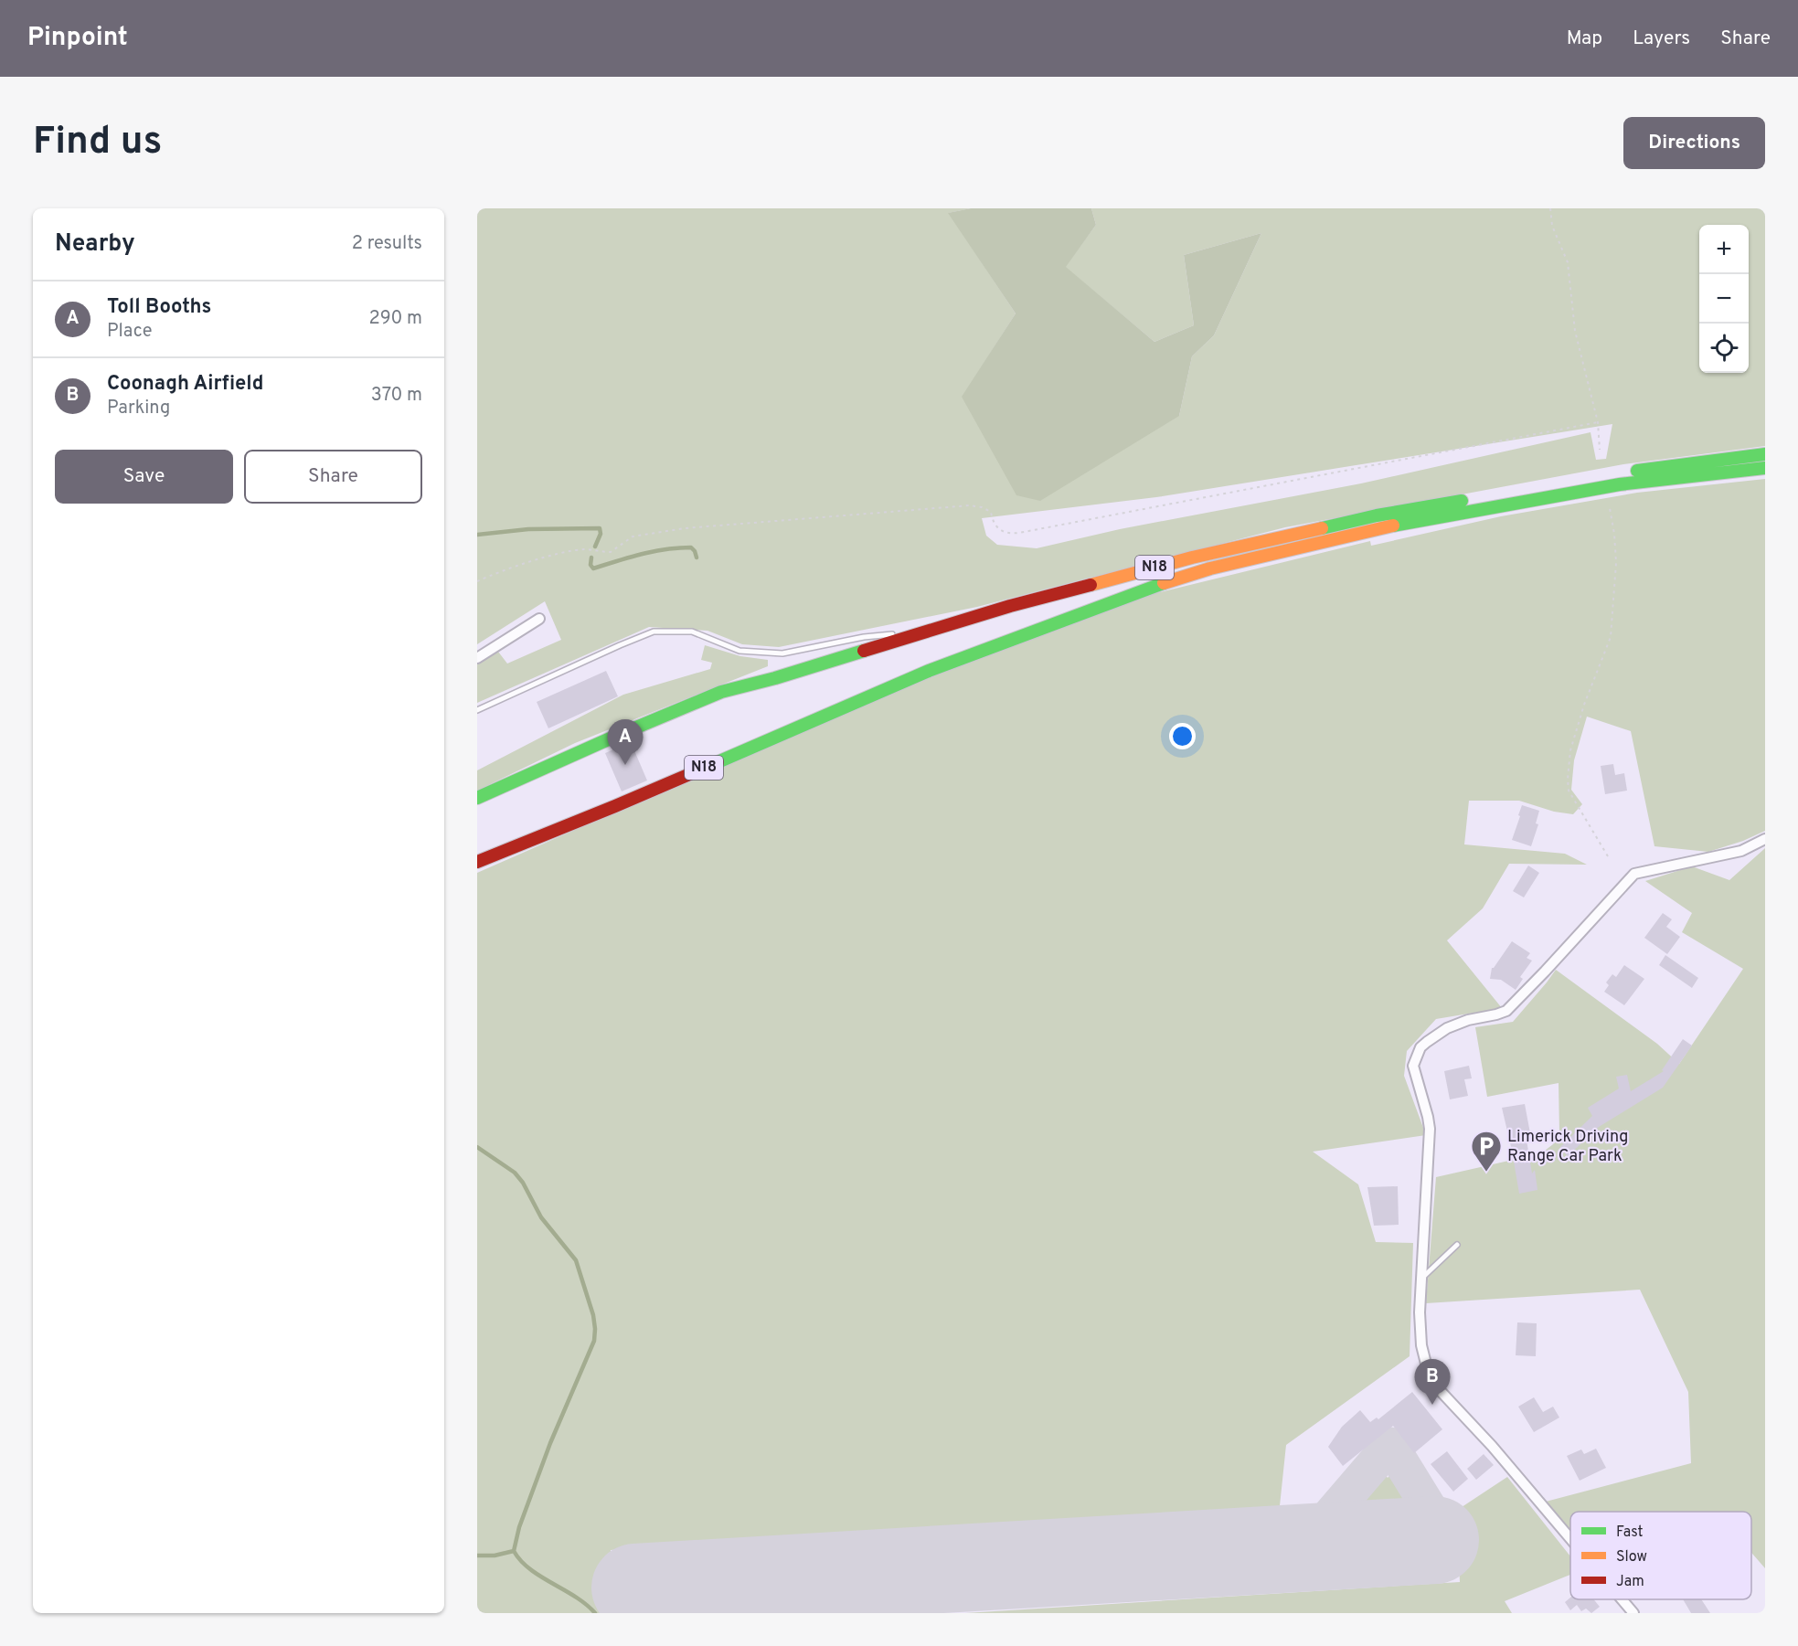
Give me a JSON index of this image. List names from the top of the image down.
{
  "streets": {
    "highway": ["N18"]
  },
  "places": {
    "parking": ["Limerick Driving Range Car Park"]
  },
  "legend": ["Fast", "Slow", "Jam"],
  "page": {
    "header": "Pinpoint",
    "nav": ["Map", "Layers", "Share"],
    "buttons": [
      "Directions",
      ["Save", "Share"]
    ],
    "title": "Find us",
    "heading": ["Nearby", "2 results"],
    "map_buttons": ["+", "−"],
    "list": [
      {
        "mark": "A",
        "name": "Toll Booths",
        "note": "Place",
        "value": "290 m"
      },
      {
        "mark": "B",
        "name": "Coonagh Airfield",
        "note": "Parking",
        "value": "370 m"
      }
    ],
    "pins": ["A", "B"]
  }
}
